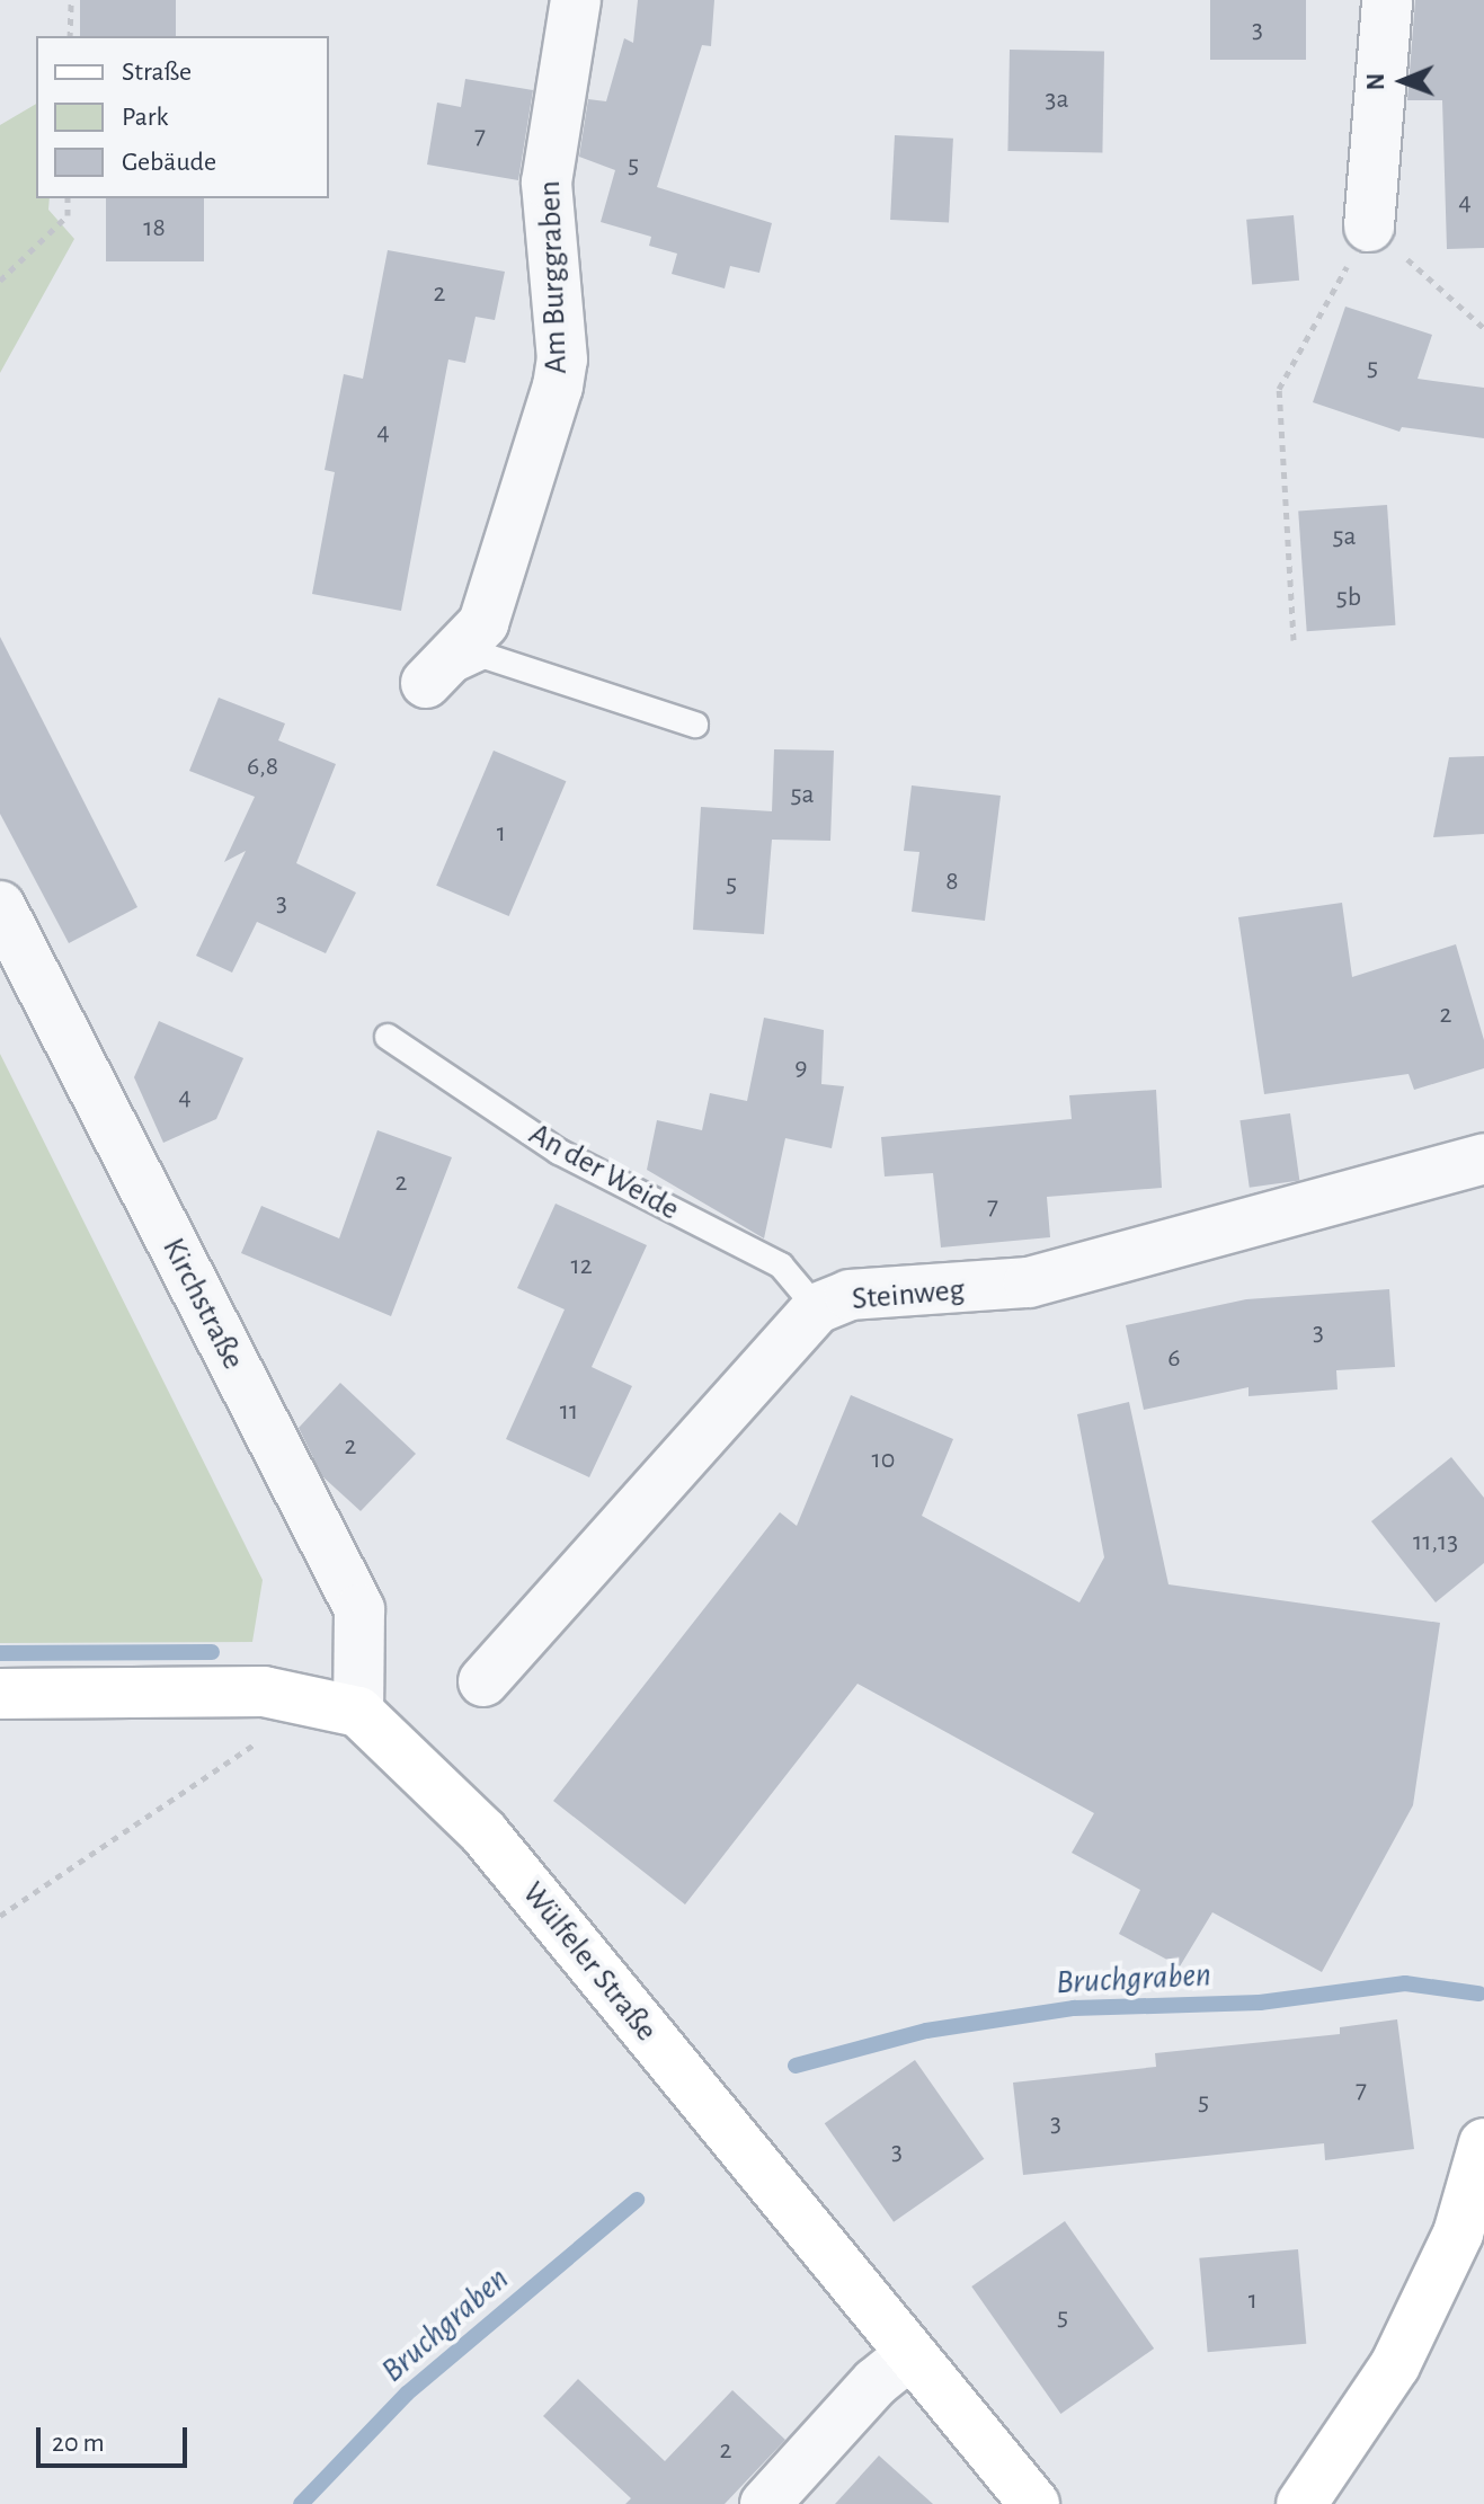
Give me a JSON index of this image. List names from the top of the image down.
{
  "streets": {
    "main road": ["Wülfeler Straße"],
    "street": ["Am Burggraben", "Steinweg", "Kirchstraße"],
    "lane": ["An der Weide"]
  },
  "crossings": [
    ["An der Weide", "Steinweg"],
    ["Kirchstraße", "Wülfeler Straße"]
  ],
  "water": ["Bruchgraben"],
  "house_numbers": [
    "3",
    "3a",
    "7",
    "5",
    "4",
    "18",
    "2",
    "5",
    "4",
    "5a",
    "5b",
    "6,8",
    "5a",
    "1",
    "8",
    "5",
    "3",
    "2",
    "9",
    "4",
    "2",
    "7",
    "12",
    "3",
    "6",
    "11",
    "2",
    "10",
    "11,13",
    "7",
    "5",
    "3",
    "3",
    "1",
    "5",
    "2"
  ],
  "legend": ["Straße", "Park", "Gebäude"],
  "scale_bar": "20 m",
  "north": "left"
}
